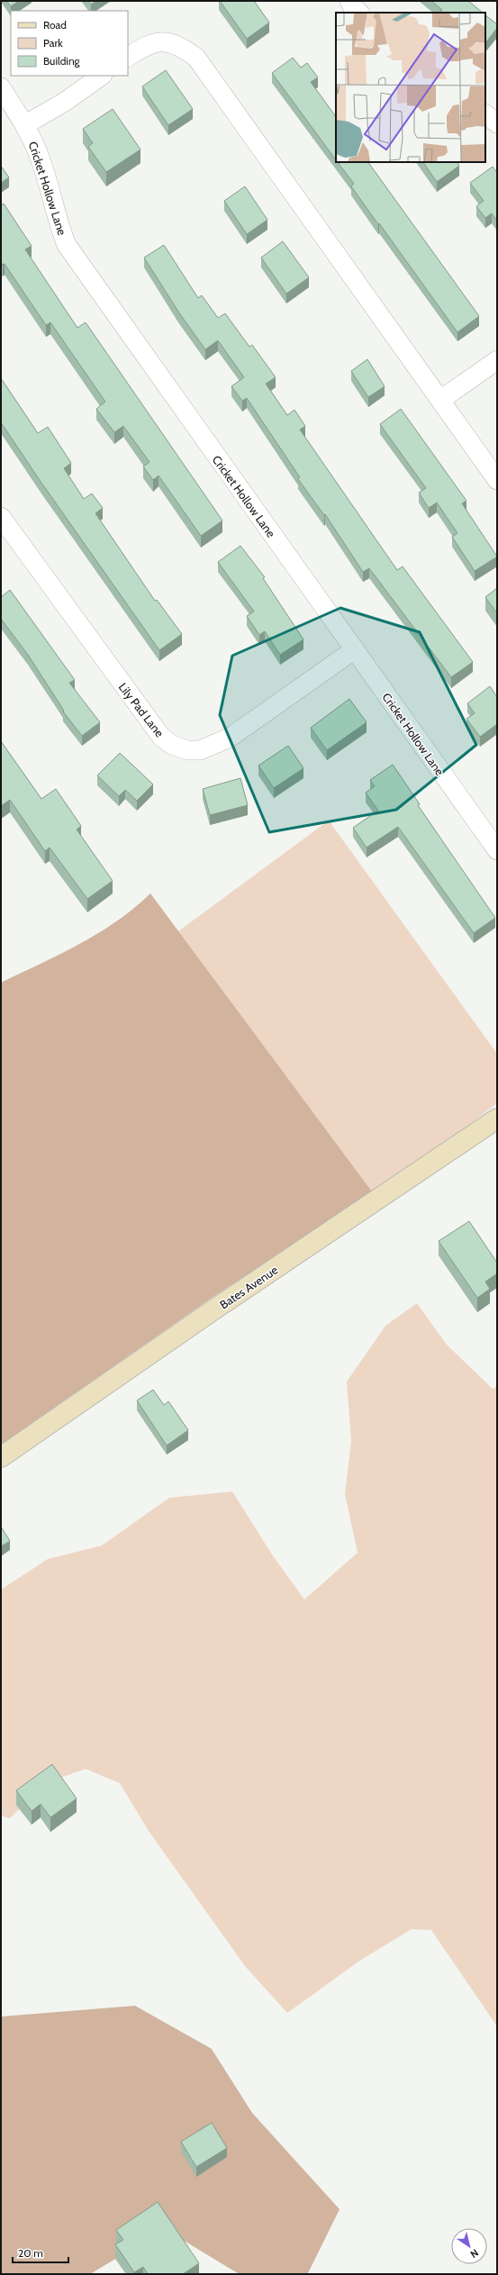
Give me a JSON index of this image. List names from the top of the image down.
{
  "streets": {
    "street": ["Cricket Hollow Lane", "Lily Pad Lane", "Bates Avenue"]
  },
  "crossings": [
    ["Cricket Hollow Lane", "Lily Pad Lane"]
  ],
  "legend": ["Road", "Park", "Building"],
  "scale_bar": "20 m",
  "north": "bottom right"
}
